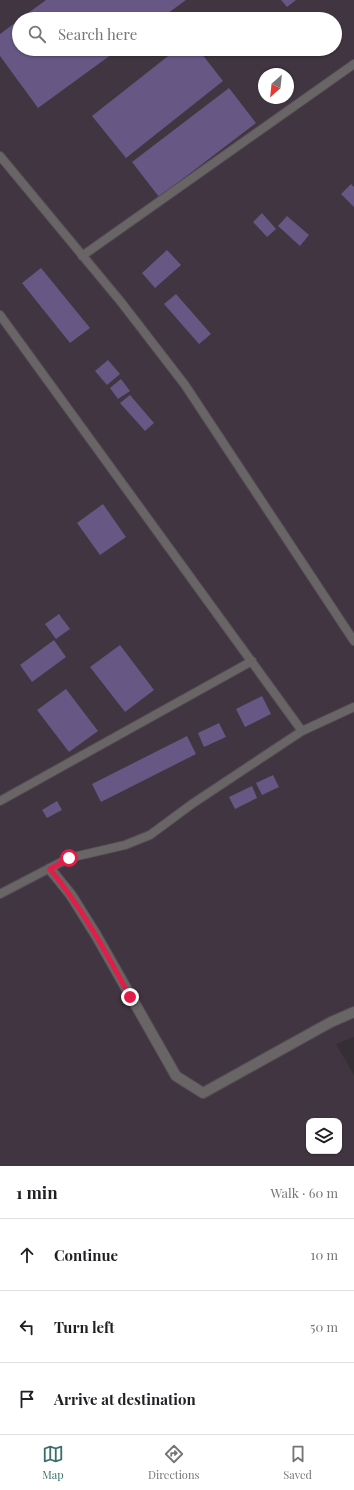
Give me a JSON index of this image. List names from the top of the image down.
{
  "north": "bottom left",
  "page": {
    "search": "Search here",
    "heading": ["1 min", "Walk · 60 m"],
    "list": [
      ["Continue", "10 m"],
      ["Turn left", "50 m"],
      "Arrive at destination"
    ],
    "nav": ["Map", "Directions", "Saved"]
  }
}
